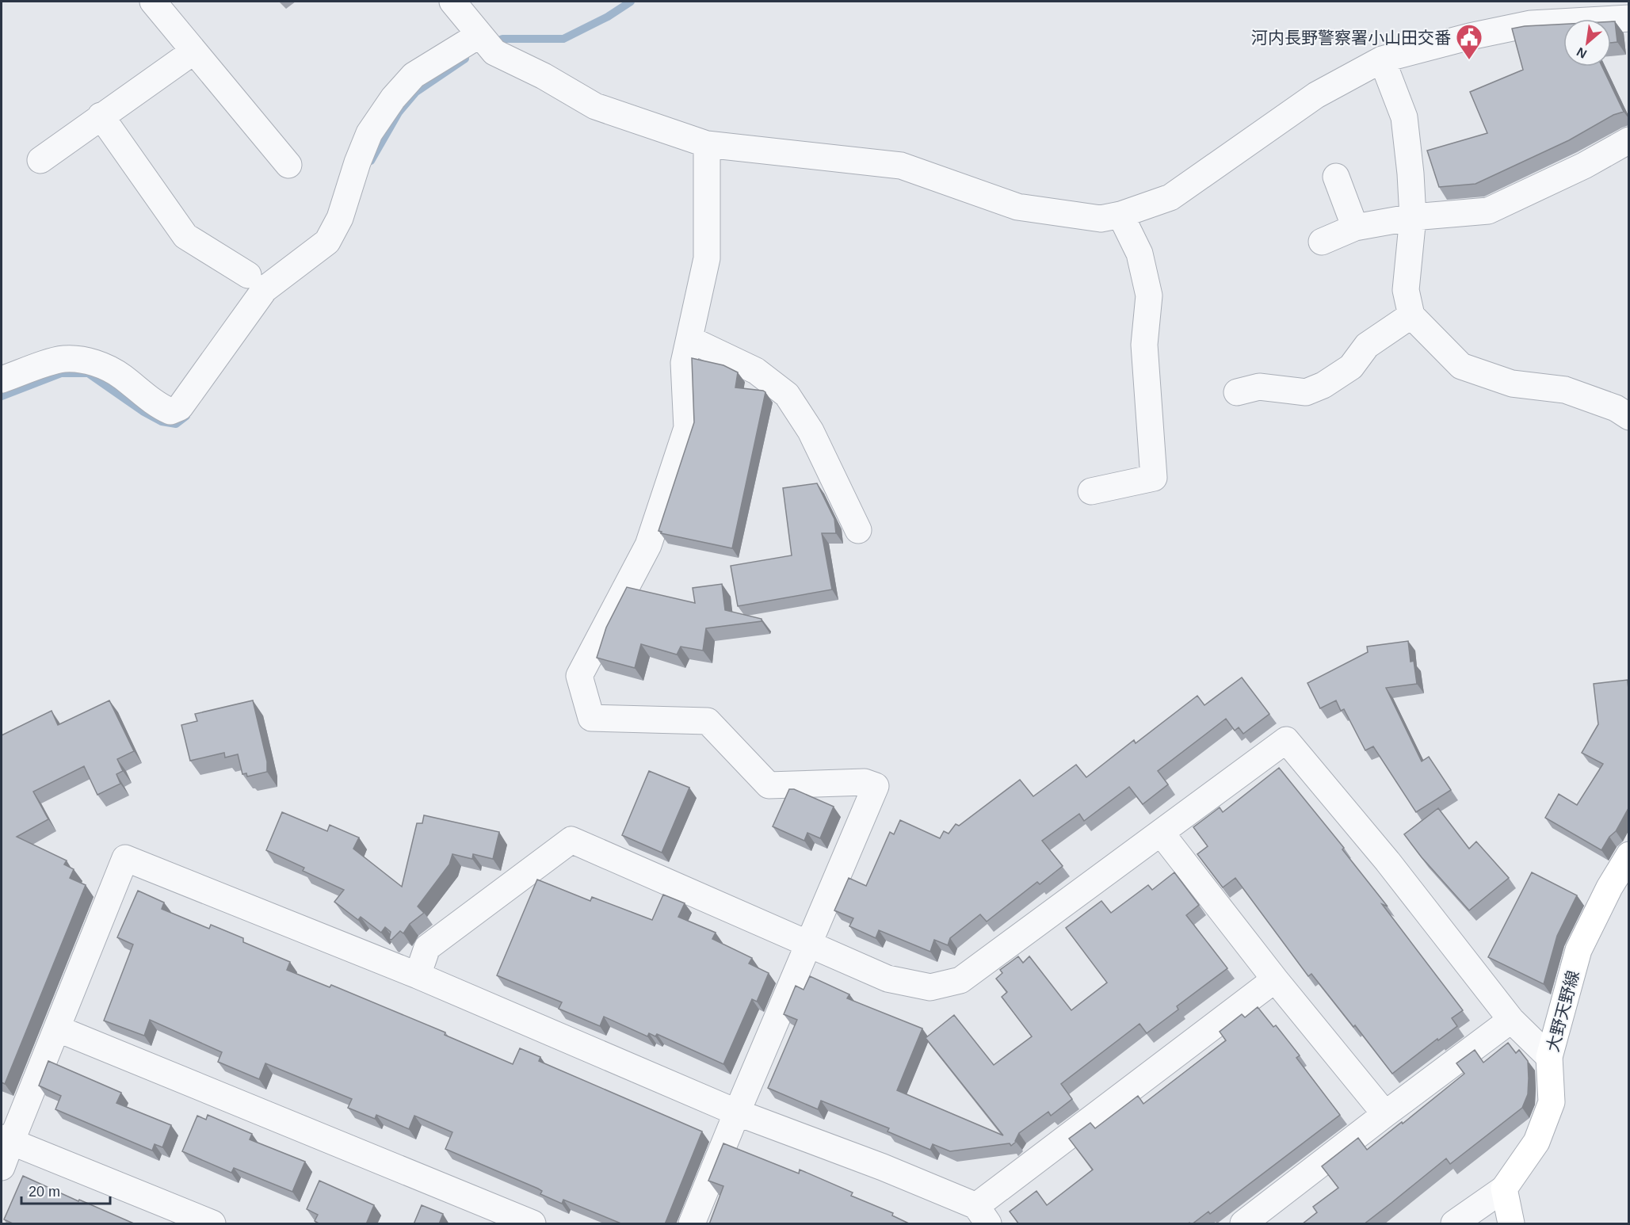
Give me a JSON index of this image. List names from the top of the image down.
{
  "streets": {
    "main road": ["大野天野線"]
  },
  "places": {
    "public building": ["河内長野警察署小山田交番"]
  },
  "scale_bar": "20 m",
  "north": "bottom left"
}
